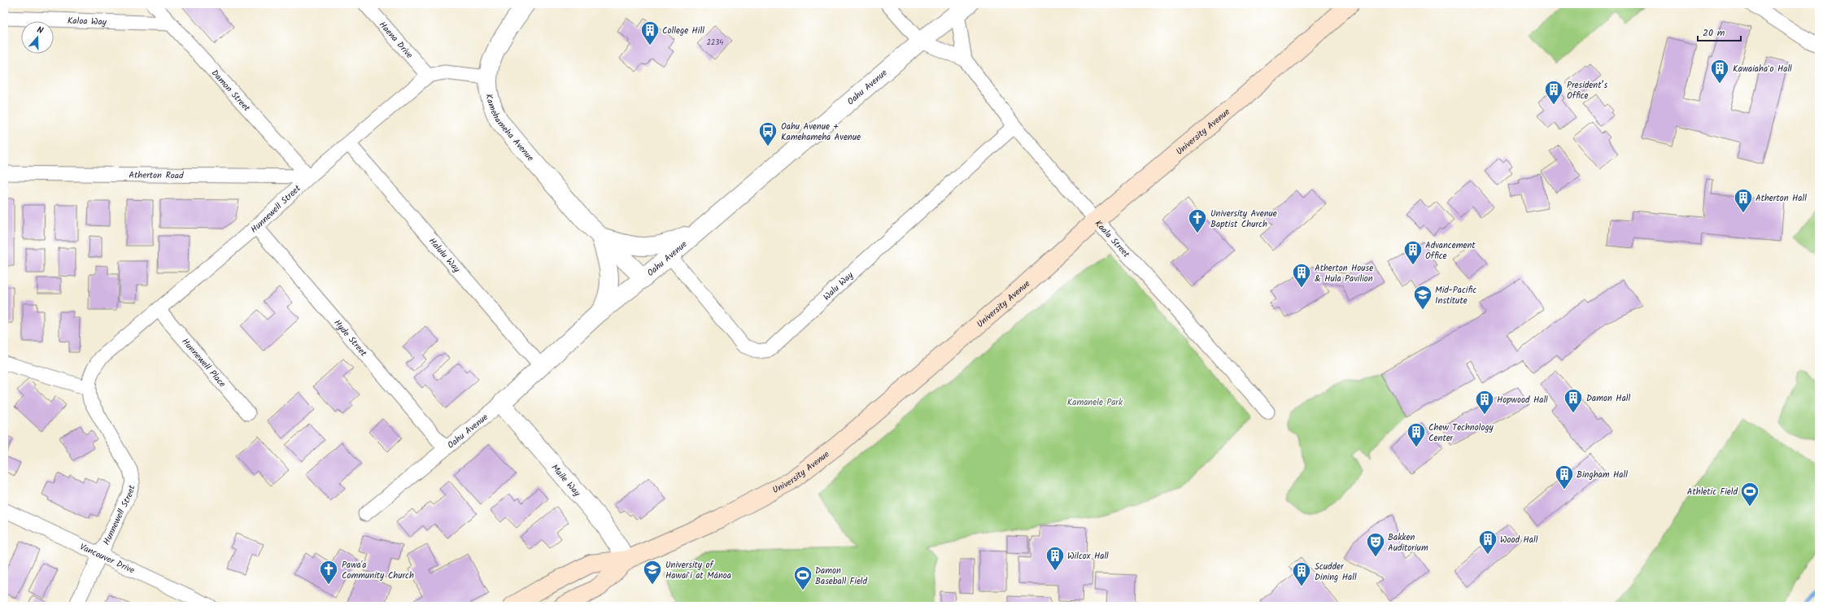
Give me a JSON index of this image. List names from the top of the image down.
{
  "streets": {
    "main road": ["University Avenue"],
    "street": [
      "Kaloa Way",
      "Haena Drive",
      "Oahu Avenue",
      "Damon Street",
      "Kamehameha Avenue",
      "Atherton Road",
      "Hunnewell Street",
      "Kaala Street",
      "Halulu Way",
      "Walu Way",
      "Hyde Street",
      "Hunnewell Place",
      "Maile Way",
      "Vancouver Drive"
    ]
  },
  "crossings": [
    ["Kaloa Way", "Damon Street"],
    ["Haena Drive", "Hunnewell Street"],
    ["Oahu Avenue", "Kamehameha Avenue"],
    ["Oahu Avenue", "Kaala Street"],
    ["Oahu Avenue", "Halulu Way"],
    ["Oahu Avenue", "Walu Way"],
    ["Oahu Avenue", "Hyde Street"],
    ["Oahu Avenue", "Maile Way"],
    ["Damon Street", "Atherton Road"],
    ["Damon Street", "Hunnewell Street"],
    ["Kamehameha Avenue", "Hunnewell Street"],
    ["University Avenue", "Kaala Street"],
    ["University Avenue", "Maile Way"],
    ["Atherton Road", "Hunnewell Street"],
    ["Hunnewell Street", "Halulu Way"],
    ["Hunnewell Street", "Hyde Street"],
    ["Hunnewell Street", "Hunnewell Place"],
    ["Hunnewell Street", "Vancouver Drive"],
    ["Kaala Street", "Walu Way"]
  ],
  "parks": ["Kamanele Park"],
  "places": {
    "building": [
      "College Hill",
      "Kawaiahaʻo Hall",
      "President’s Office",
      "Atherton Hall",
      "Advancement Office",
      "Atherton House & Hula Pavilion",
      "Damon Hall",
      "Hopwood Hall",
      "Chew Technology Center",
      "Bingham Hall",
      "Wood Hall",
      "Wilcox Hall",
      "Scudder Dining Hall"
    ],
    "bus stop": ["Oahu Avenue + Kamehameha Avenue"],
    "church": ["University Avenue Baptist Church", "Pawa'a Community Church"],
    "school or university": ["Mid-Pacific Institute", "University of Hawaiʻi at Mānoa"],
    "sports": ["Athletic Field", "Damon Baseball Field"],
    "theatre": ["Bakken Auditorium"]
  },
  "house_numbers": ["2234"],
  "scale_bar": "20 m",
  "north": "top"
}
